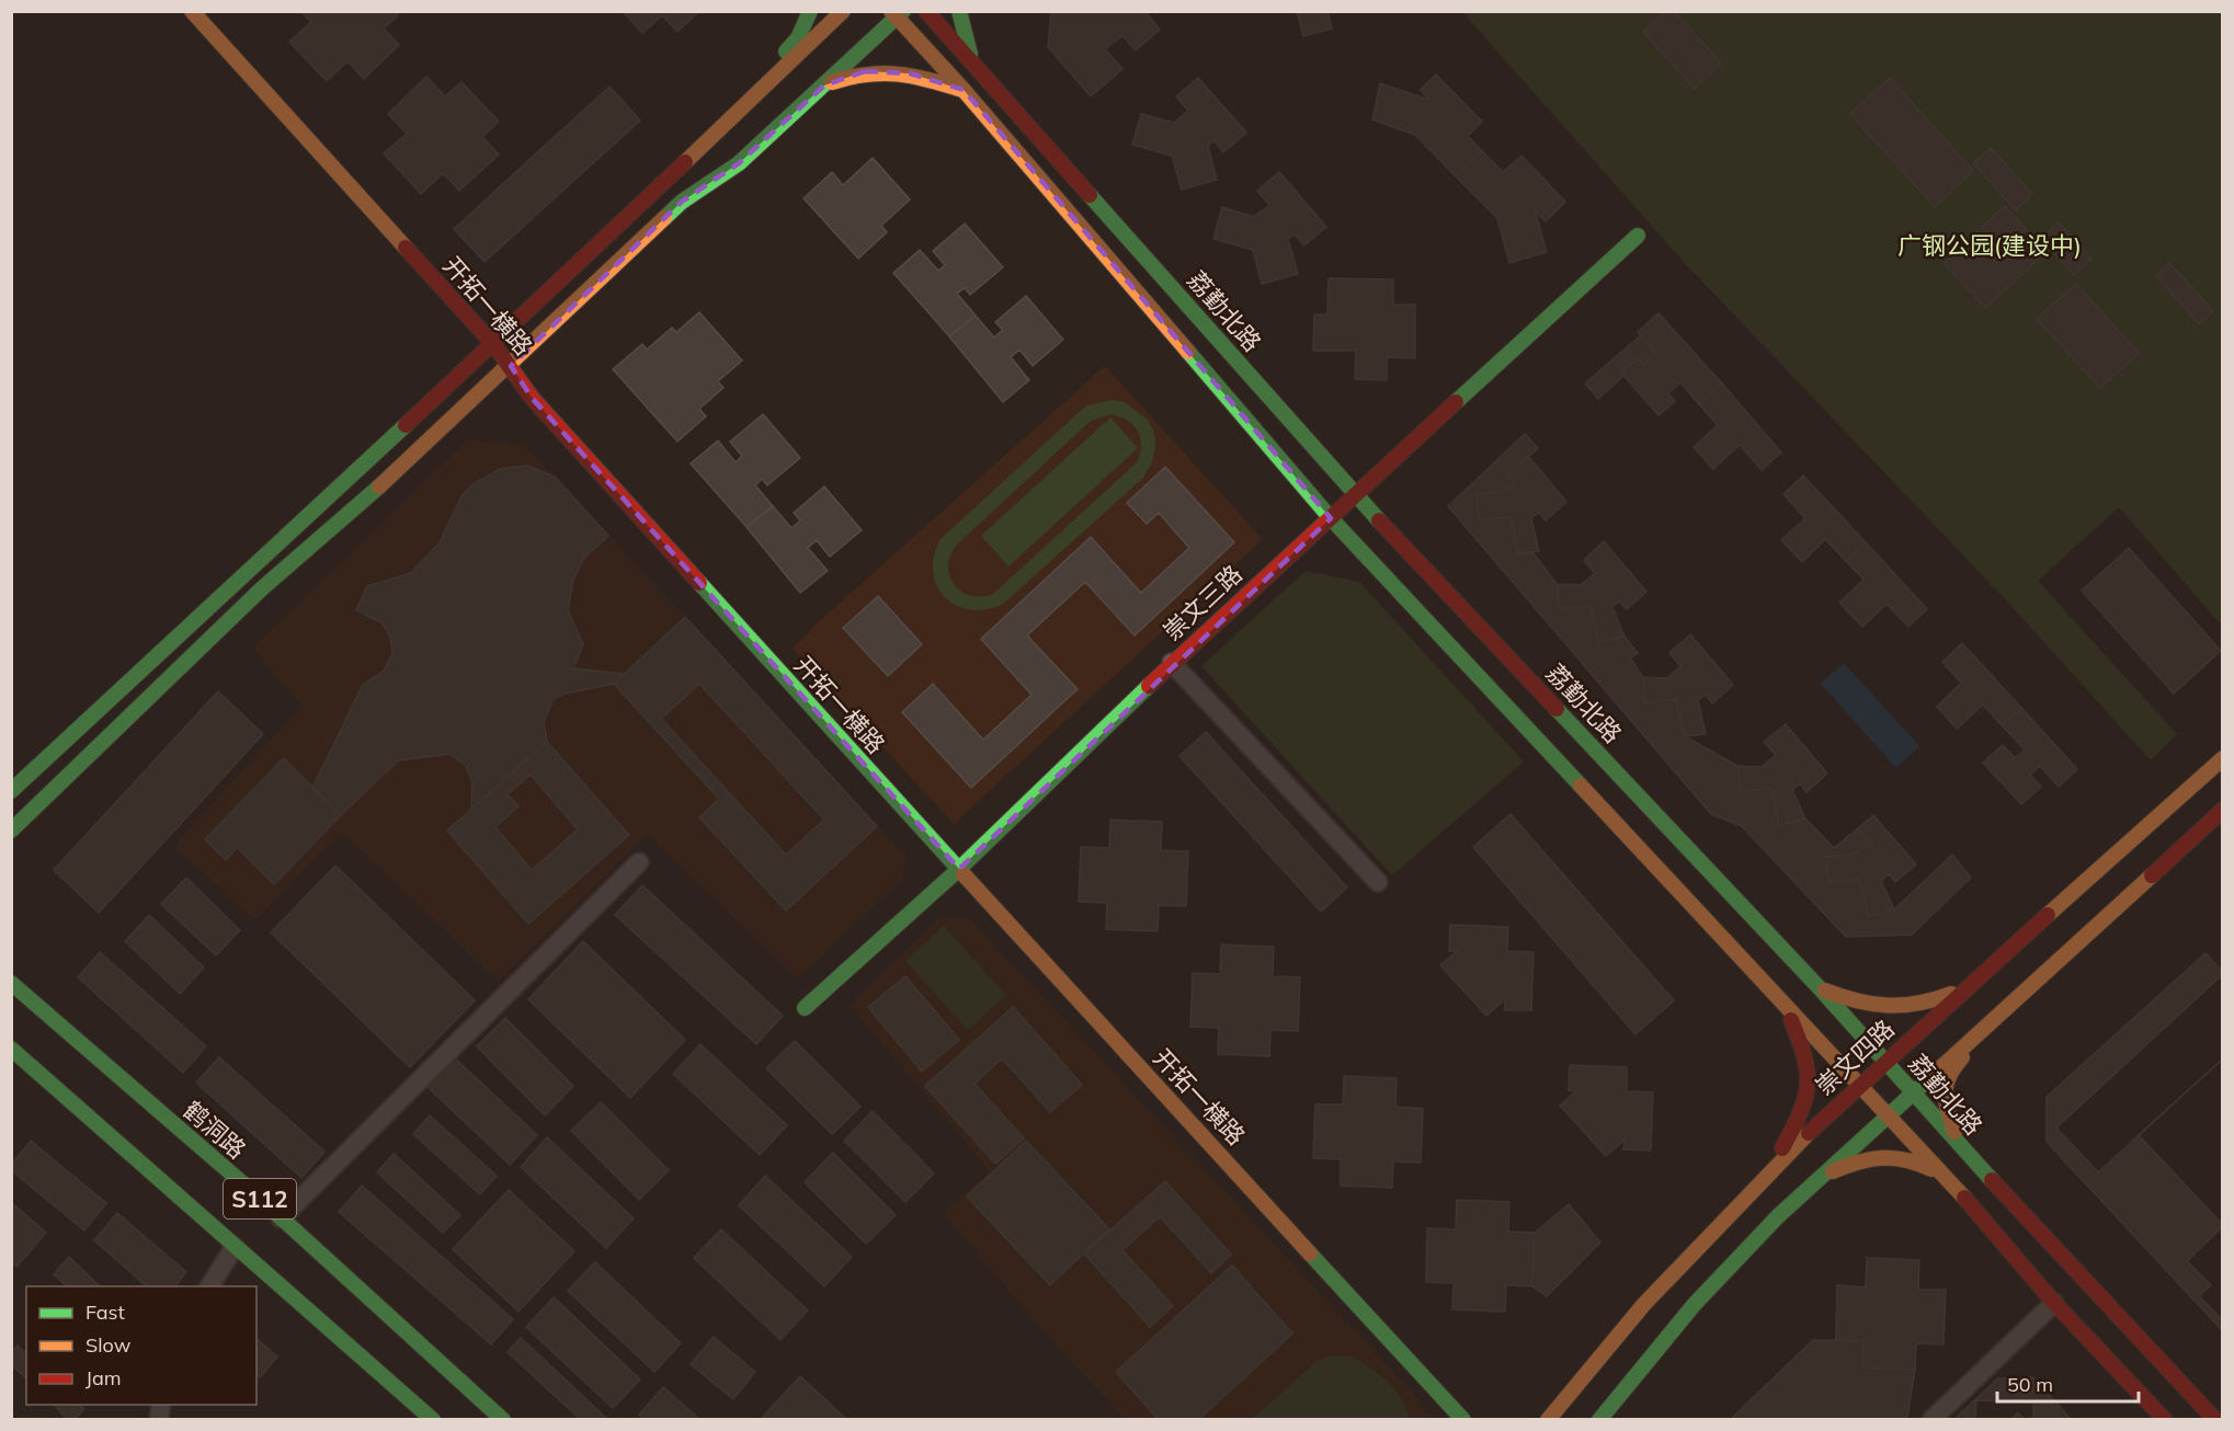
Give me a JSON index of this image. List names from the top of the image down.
{
  "streets": {
    "main road": [
      "开拓一横路",
      "荔勤北路",
      "崇文三路",
      "崇文四路",
      "鹤洞路",
      "S112"
    ]
  },
  "crossings": [
    ["开拓一横路", "崇文三路"],
    ["荔勤北路", "崇文三路"],
    ["荔勤北路", "崇文四路"]
  ],
  "parks": ["广钢公园(建设中)"],
  "legend": ["Fast", "Slow", "Jam"],
  "scale_bar": "50 m"
}
